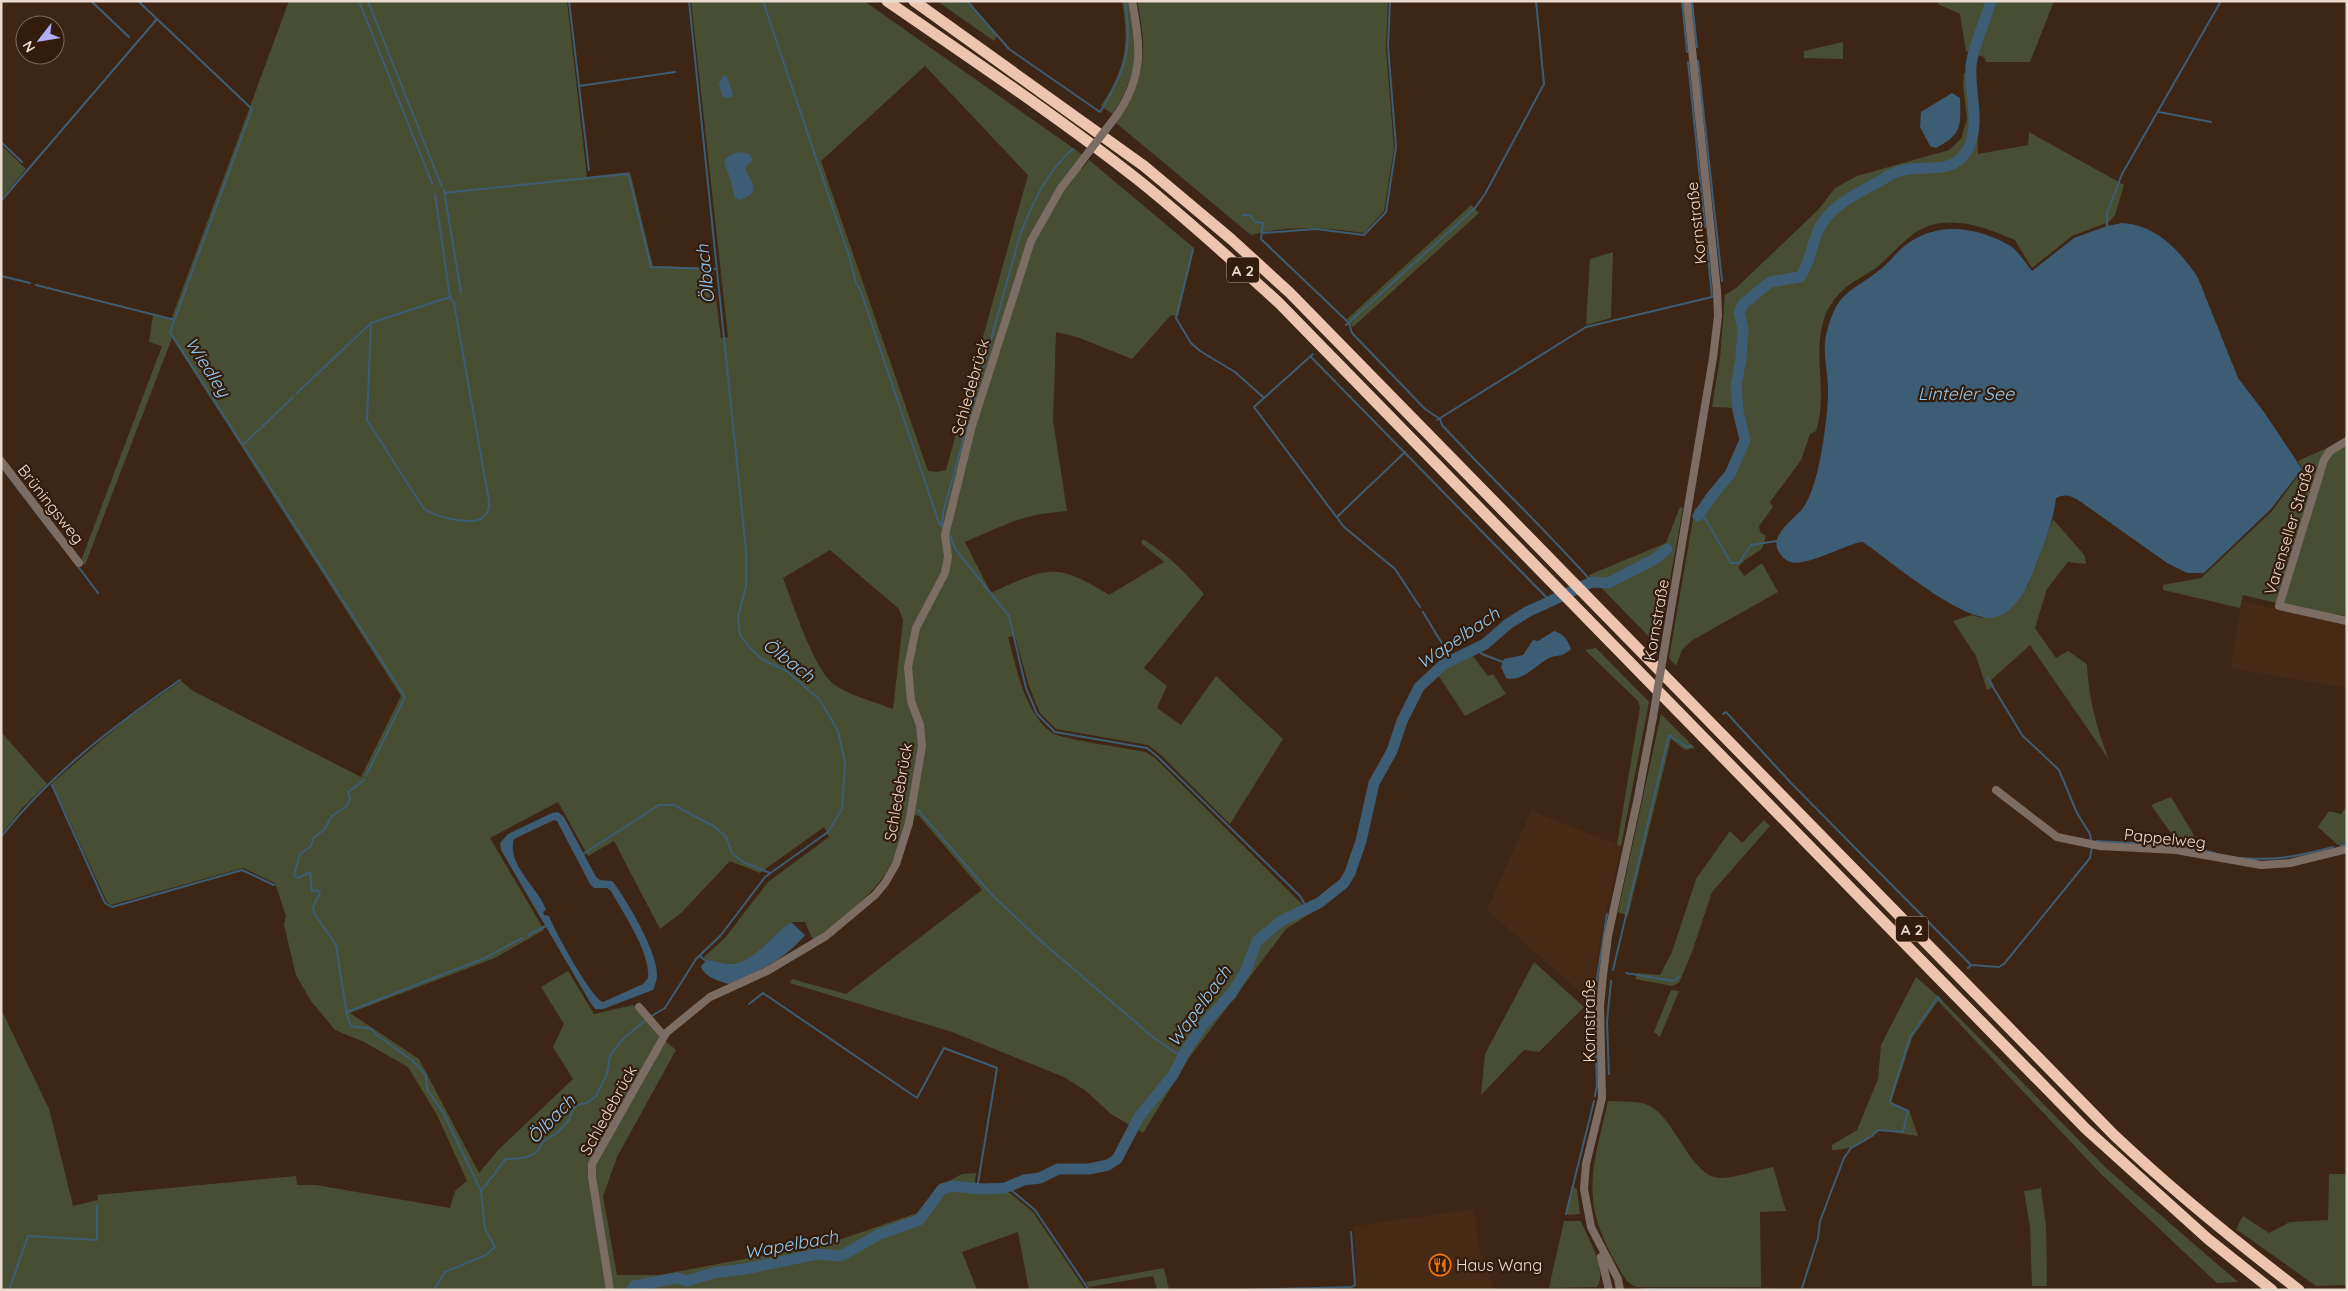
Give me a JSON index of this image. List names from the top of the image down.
{
  "streets": {
    "highway": ["A 2"],
    "street": [
      "Kornstraße",
      "Schledebrück",
      "Brüningsweg",
      "Varenseller Straße",
      "Pappelweg"
    ]
  },
  "water": [
    "Ölbach",
    "Wiedley",
    "Linteler See",
    "Wapelbach"
  ],
  "places": {
    "restaurant": ["Haus Wang"]
  },
  "north": "bottom left"
}
